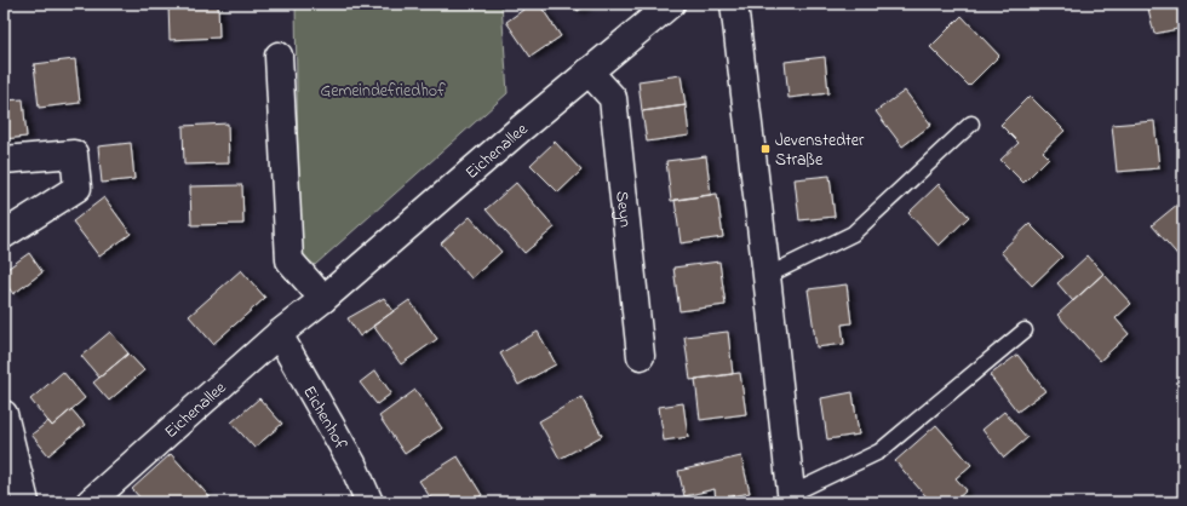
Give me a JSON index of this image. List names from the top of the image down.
{
  "streets": {
    "street": ["Eichenallee", "Seyn", "Eichenhof"]
  },
  "crossings": [
    ["Eichenallee", "Seyn"],
    ["Eichenallee", "Eichenhof"]
  ],
  "parks": ["Gemeindefriedhof"],
  "places": {
    "transit": ["Jevenstedter Straße"]
  }
}
